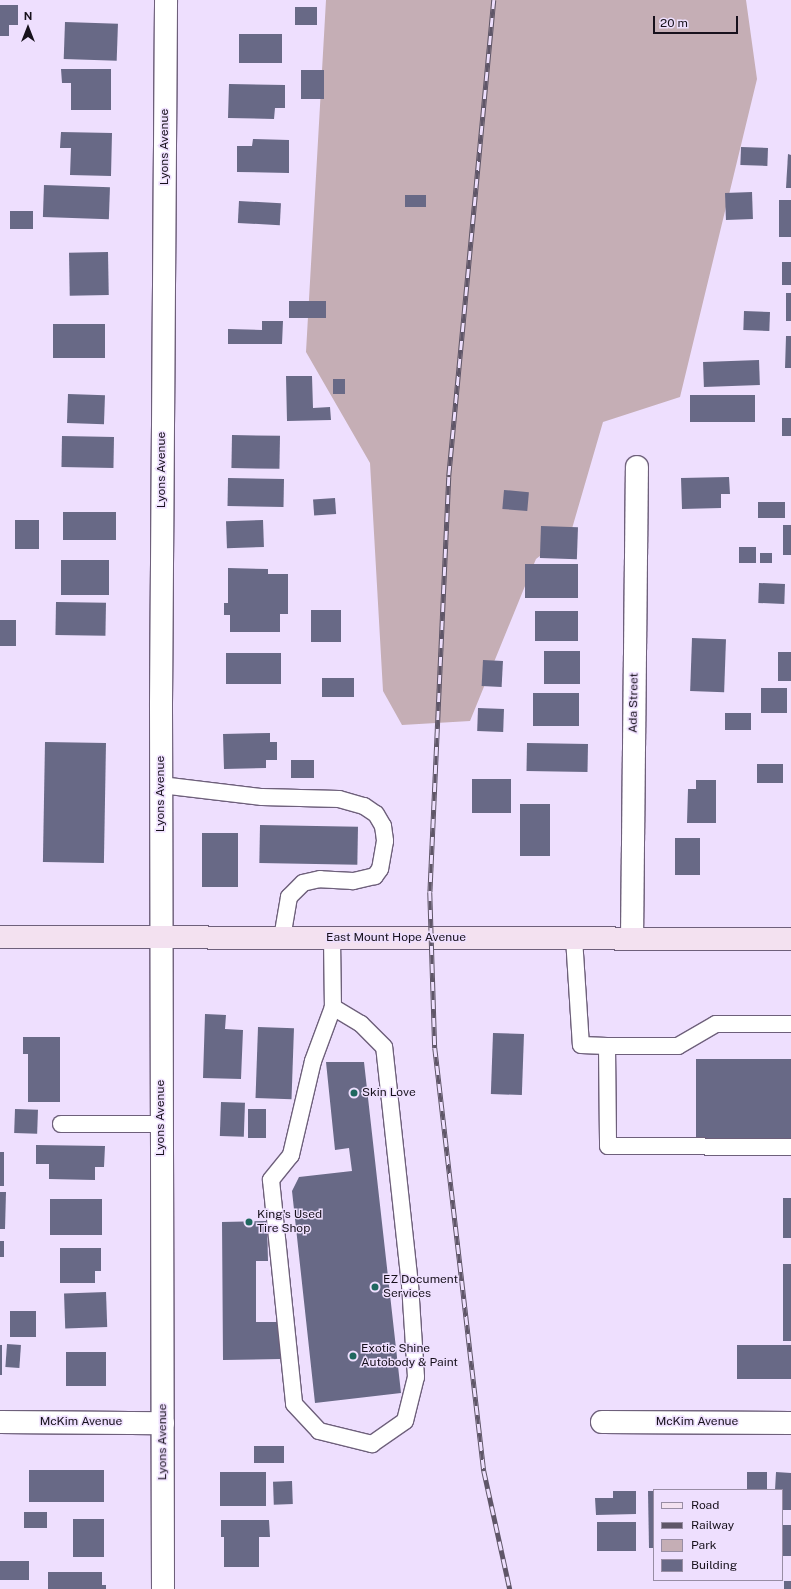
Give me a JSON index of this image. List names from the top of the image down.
{
  "streets": {
    "street": [
      "Lyons Avenue",
      "Ada Street",
      "East Mount Hope Avenue",
      "McKim Avenue"
    ]
  },
  "crossings": [
    ["Lyons Avenue", "East Mount Hope Avenue"],
    ["Lyons Avenue", "McKim Avenue"],
    ["Ada Street", "East Mount Hope Avenue"]
  ],
  "places": [
    "Skin Love",
    "King's Used Tire Shop",
    "EZ Document Services",
    "Exotic Shine Autobody & Paint"
  ],
  "legend": [
    "Road",
    "Railway",
    "Park",
    "Building"
  ],
  "scale_bar": "20 m",
  "north": "top"
}
